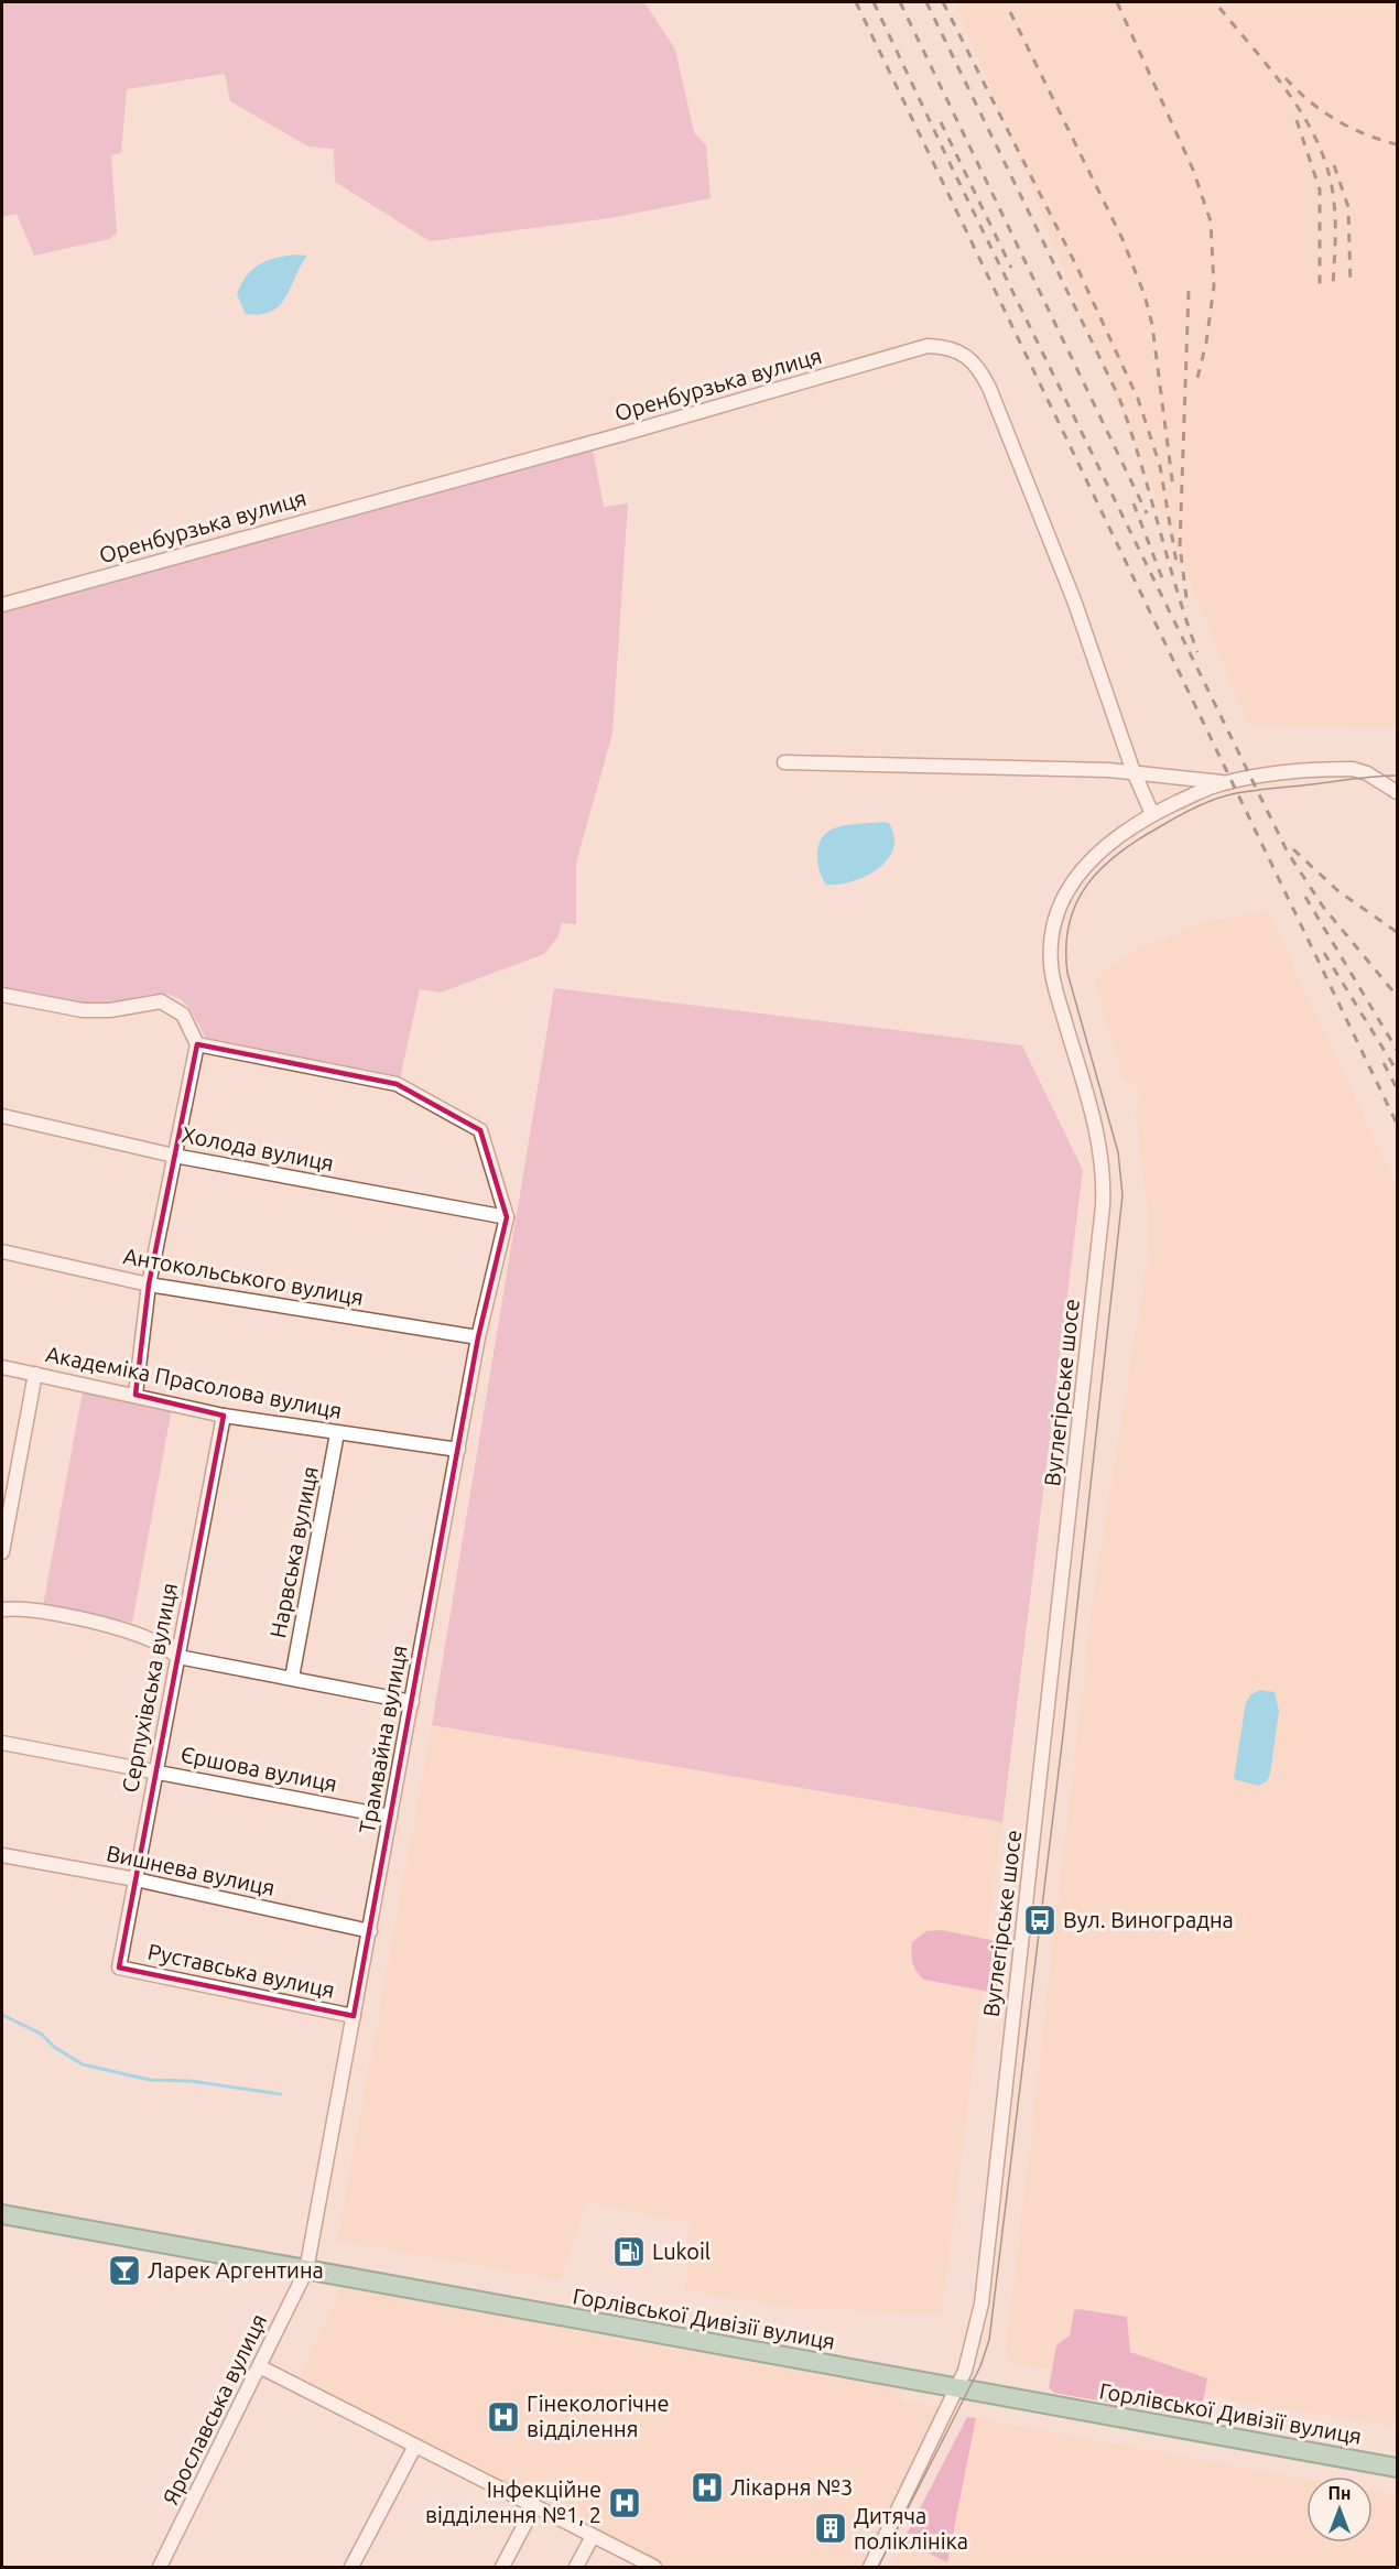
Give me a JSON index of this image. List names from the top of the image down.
{
  "streets": {
    "main road": ["Горлівської Дивізії вулиця"],
    "street": [
      "Оренбурзька вулиця",
      "Холода вулиця",
      "Антокольського вулиця",
      "Академіка Прасолова вулиця",
      "Вуглегірське шосе",
      "Нарвська вулиця",
      "Серпухівська вулиця",
      "Трамвайна вулиця",
      "Єршова вулиця",
      "Вишнева вулиця",
      "Руставська вулиця",
      "Ярославська вулиця"
    ]
  },
  "crossings": [
    ["Оренбурзька вулиця", "Вуглегірське шосе"],
    ["Холода вулиця", "Трамвайна вулиця"],
    ["Антокольського вулиця", "Трамвайна вулиця"],
    ["Академіка Прасолова вулиця", "Нарвська вулиця"],
    ["Академіка Прасолова вулиця", "Серпухівська вулиця"],
    ["Академіка Прасолова вулиця", "Трамвайна вулиця"],
    ["Вуглегірське шосе", "Горлівської Дивізії вулиця"],
    ["Серпухівська вулиця", "Єршова вулиця"],
    ["Серпухівська вулиця", "Вишнева вулиця"],
    ["Серпухівська вулиця", "Руставська вулиця"],
    ["Трамвайна вулиця", "Єршова вулиця"],
    ["Трамвайна вулиця", "Вишнева вулиця"],
    ["Трамвайна вулиця", "Руставська вулиця"],
    ["Трамвайна вулиця", "Горлівської Дивізії вулиця"],
    ["Трамвайна вулиця", "Ярославська вулиця"],
    ["Горлівської Дивізії вулиця", "Ярославська вулиця"]
  ],
  "places": {
    "bus stop": ["Вул. Виноградна"],
    "fuel station": ["Lukoil"],
    "bar": ["Ларек Аргентина"],
    "hospital": ["Гінекологічне відділення", "Лікарня №3", "Інфекційне відділення №1, 2"],
    "building": ["Дитяча поліклініка"]
  },
  "north": "top"
}
